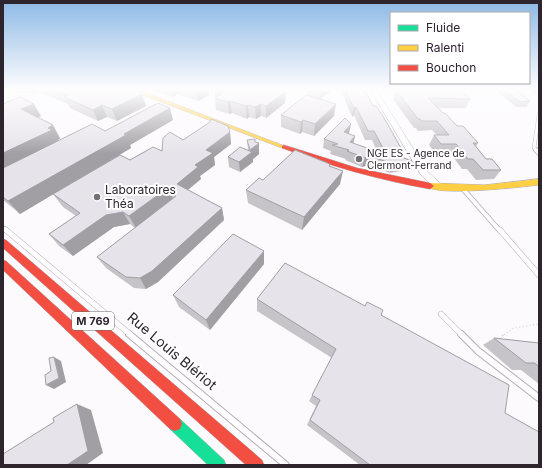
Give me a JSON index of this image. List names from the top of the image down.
{
  "streets": {
    "street": ["M 769"],
    "lane": ["Rue Louis Blériot"]
  },
  "places": ["NGE ES - Agence de Clermont-Ferrand", "Laboratoires Théa"],
  "legend": ["Fluide", "Ralenti", "Bouchon"]
}
